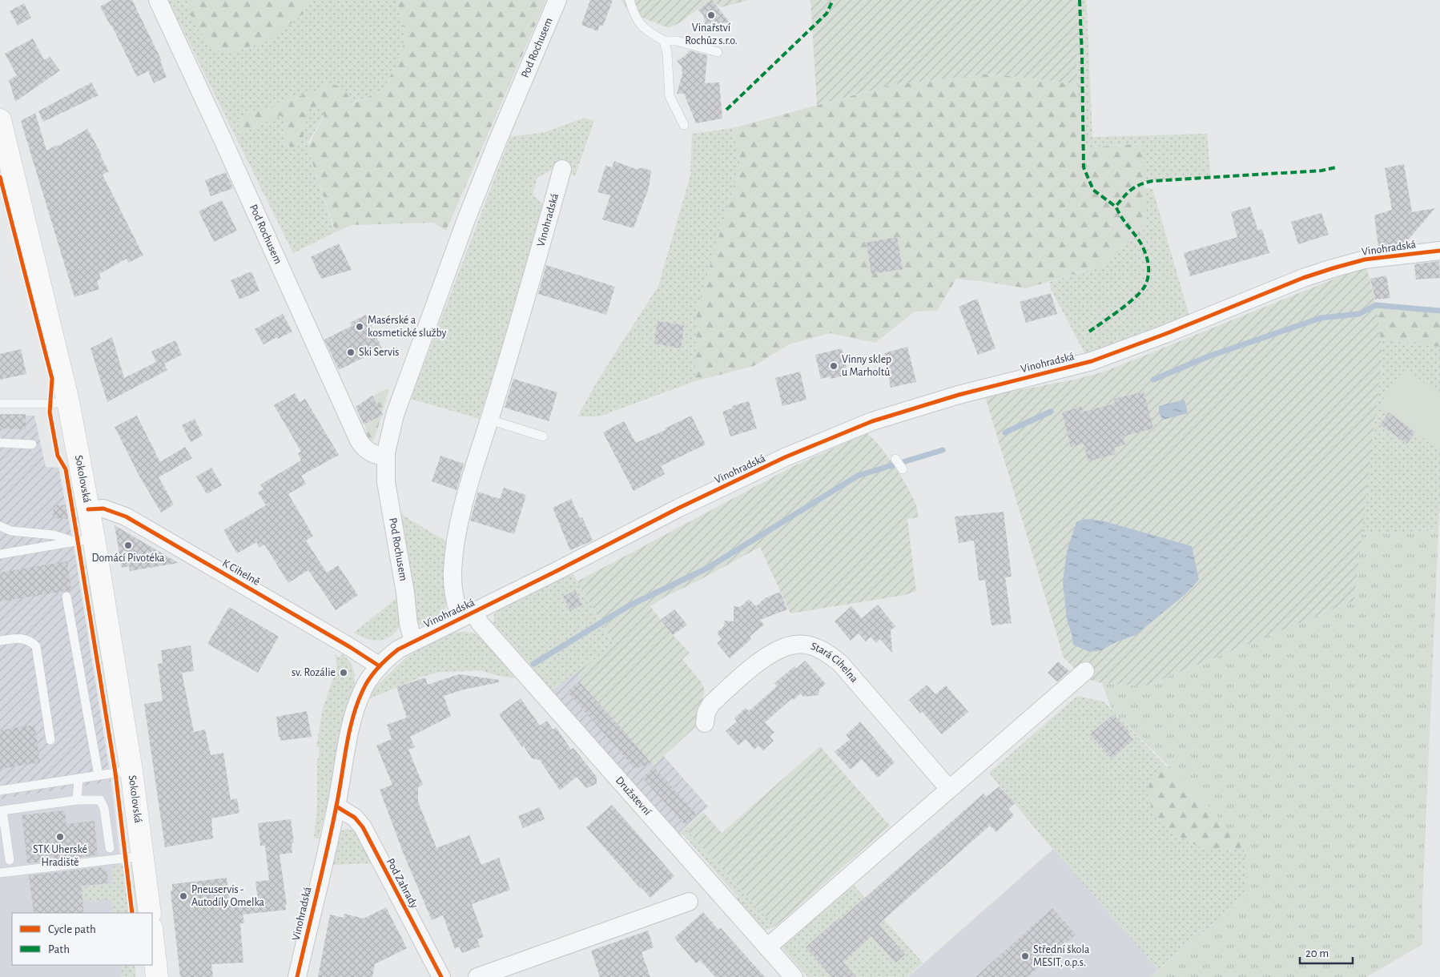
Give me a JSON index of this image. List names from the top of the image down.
{
  "streets": {
    "main road": ["Sokolovská"],
    "street": [
      "Pod Rochusem",
      "Vinohradská",
      "K Cihelně",
      "Stará Cihelna",
      "Družstevní",
      "Pod Zahrady"
    ]
  },
  "crossings": [
    ["Pod Rochusem", "Vinohradská"],
    ["Vinohradská", "K Cihelně"],
    ["Vinohradská", "Družstevní"],
    ["Vinohradská", "Pod Zahrady"],
    ["Sokolovská", "K Cihelně"]
  ],
  "places": [
    "Vinařství Rochůz s.r.o.",
    "Masérské a kosmetické služby",
    "Ski Servis",
    "Vinny sklep u Marholtů",
    "Domácí Pivotéka",
    "sv. Rozálie",
    "STK Uherské Hradiště",
    "Pneuservis - Autodíly Omelka",
    "Střední škola MESIT, o.p.s."
  ],
  "legend": ["Cycle path", "Path"],
  "scale_bar": "20 m"
}
